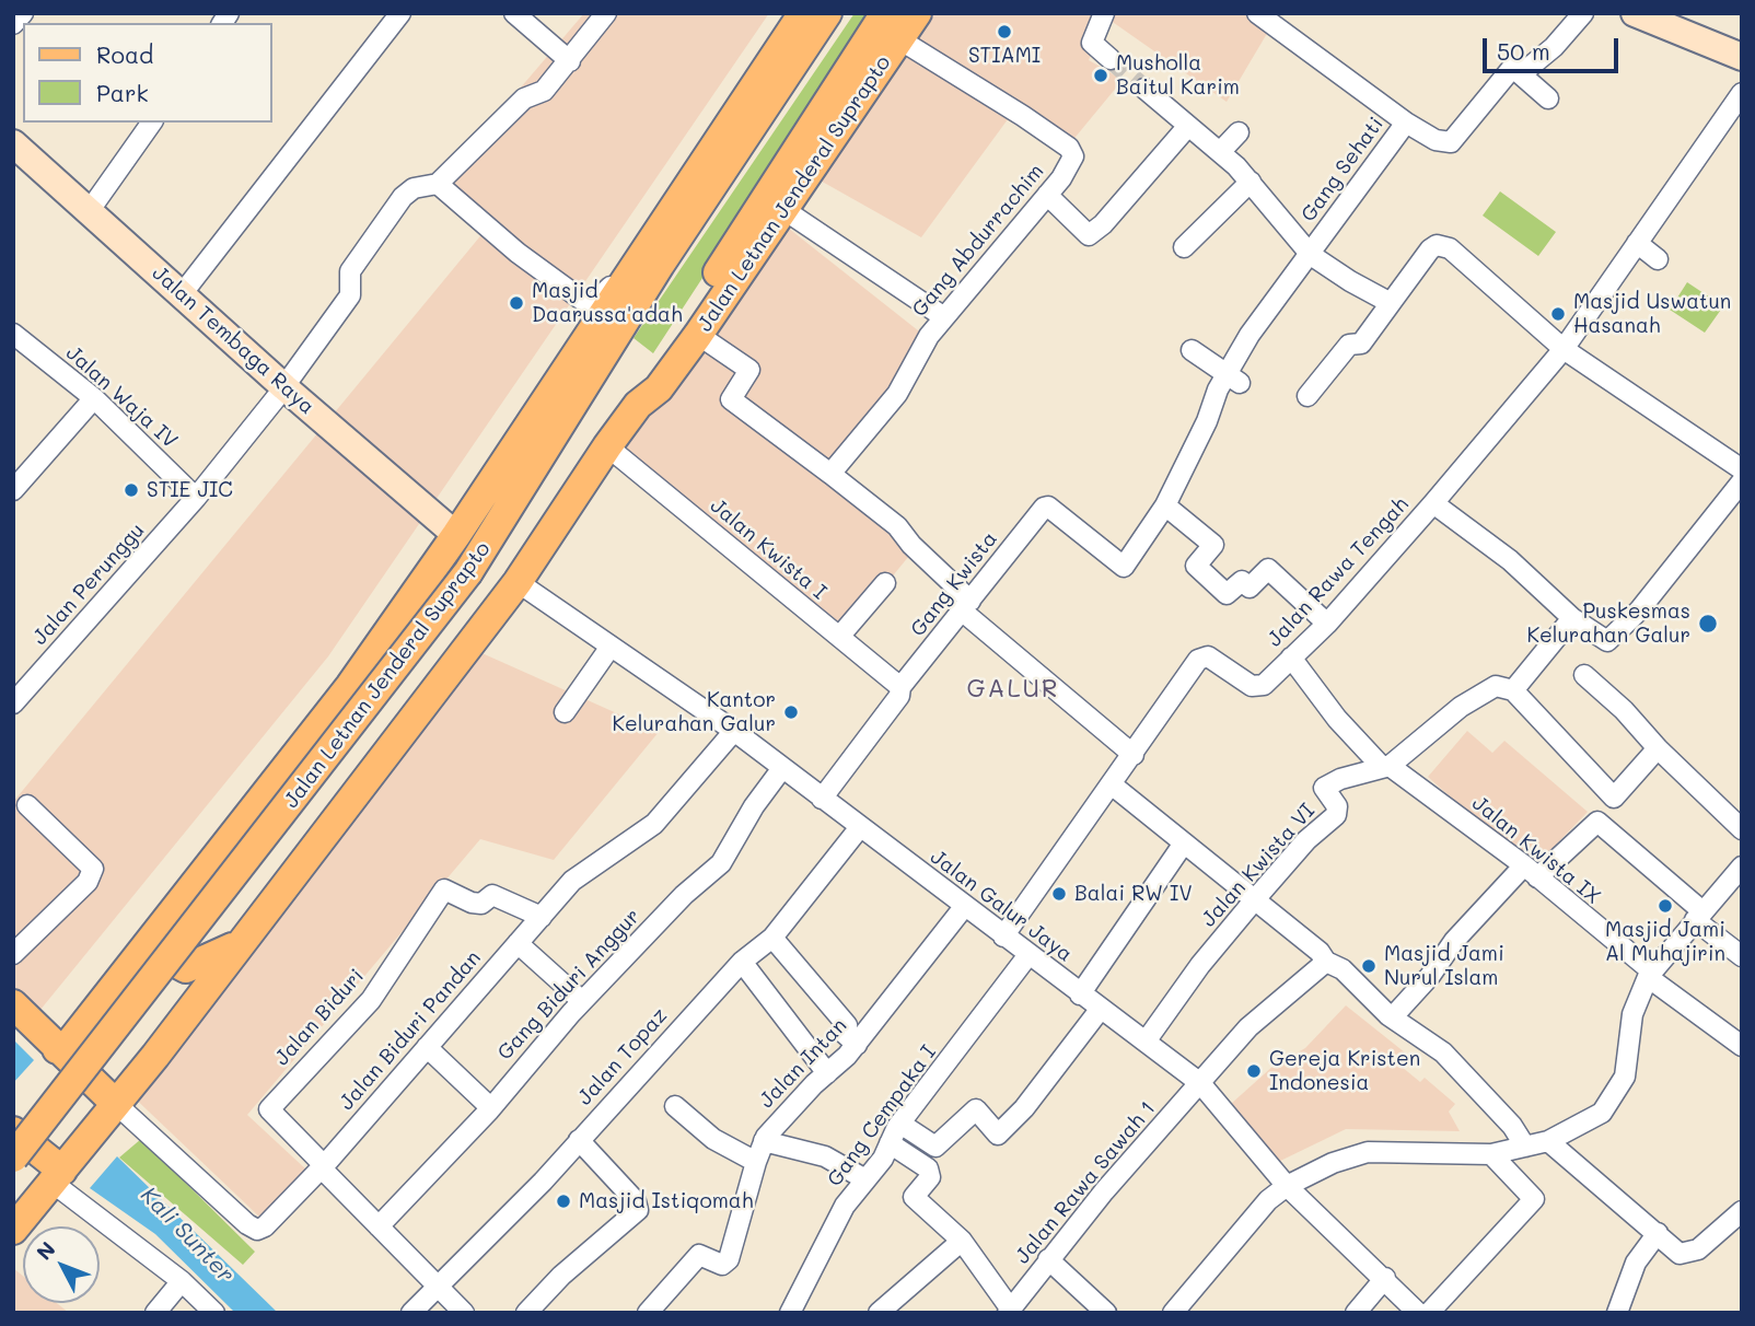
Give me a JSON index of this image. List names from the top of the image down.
{
  "streets": {
    "main road": ["Jalan Letnan Jenderal Suprapto"],
    "street": [
      "Gang Sehati",
      "Gang Abdurrachim",
      "Jalan Tembaga Raya",
      "Jalan Waja IV",
      "Jalan Kwista I",
      "Jalan Rawa Tengah",
      "Jalan Perunggu",
      "Gang Kwista",
      "Jalan Kwista IX",
      "Jalan Kwista VI",
      "Jalan Galur Jaya",
      "Gang Biduri Anggur",
      "Jalan Biduri",
      "Jalan Biduri Pandan",
      "Jalan Topaz",
      "Jalan Intan",
      "Gang Cempaka I",
      "Jalan Rawa Sawah 1"
    ]
  },
  "crossings": [
    ["Gang Sehati", "Gang Kwista"],
    ["Jalan Letnan Jenderal Suprapto", "Gang Abdurrachim"],
    ["Jalan Letnan Jenderal Suprapto", "Jalan Tembaga Raya"],
    ["Jalan Letnan Jenderal Suprapto", "Jalan Kwista I"],
    ["Jalan Letnan Jenderal Suprapto", "Jalan Galur Jaya"],
    ["Jalan Letnan Jenderal Suprapto", "Jalan Biduri Pandan"],
    ["Jalan Tembaga Raya", "Jalan Perunggu"],
    ["Jalan Waja IV", "Jalan Perunggu"],
    ["Jalan Kwista I", "Gang Kwista"],
    ["Jalan Rawa Tengah", "Jalan Kwista IX"],
    ["Jalan Rawa Tengah", "Jalan Galur Jaya"],
    ["Gang Kwista", "Jalan Galur Jaya"],
    ["Jalan Kwista IX", "Jalan Kwista VI"],
    ["Jalan Kwista VI", "Jalan Galur Jaya"],
    ["Jalan Galur Jaya", "Gang Biduri Anggur"],
    ["Jalan Galur Jaya", "Jalan Biduri Pandan"],
    ["Jalan Galur Jaya", "Jalan Topaz"],
    ["Jalan Galur Jaya", "Jalan Intan"],
    ["Jalan Galur Jaya", "Gang Cempaka I"],
    ["Jalan Galur Jaya", "Jalan Rawa Sawah 1"],
    ["Jalan Biduri", "Jalan Biduri Pandan"]
  ],
  "districts": ["GALUR"],
  "water": ["Kali Sunter"],
  "places": [
    "STIAMI",
    "Musholla Baitul Karim",
    "Masjid Daarussa'adah",
    "Masjid Uswatun Hasanah",
    "STIE JIC",
    "Puskesmas Kelurahan Galur",
    "Kantor Kelurahan Galur",
    "Balai RW IV",
    "Masjid Jami Al Muhajirin",
    "Masjid Jami Nurul Islam",
    "Gereja Kristen Indonesia",
    "Masjid Istiqomah"
  ],
  "legend": ["Road", "Park"],
  "scale_bar": "50 m",
  "north": "top left"
}
